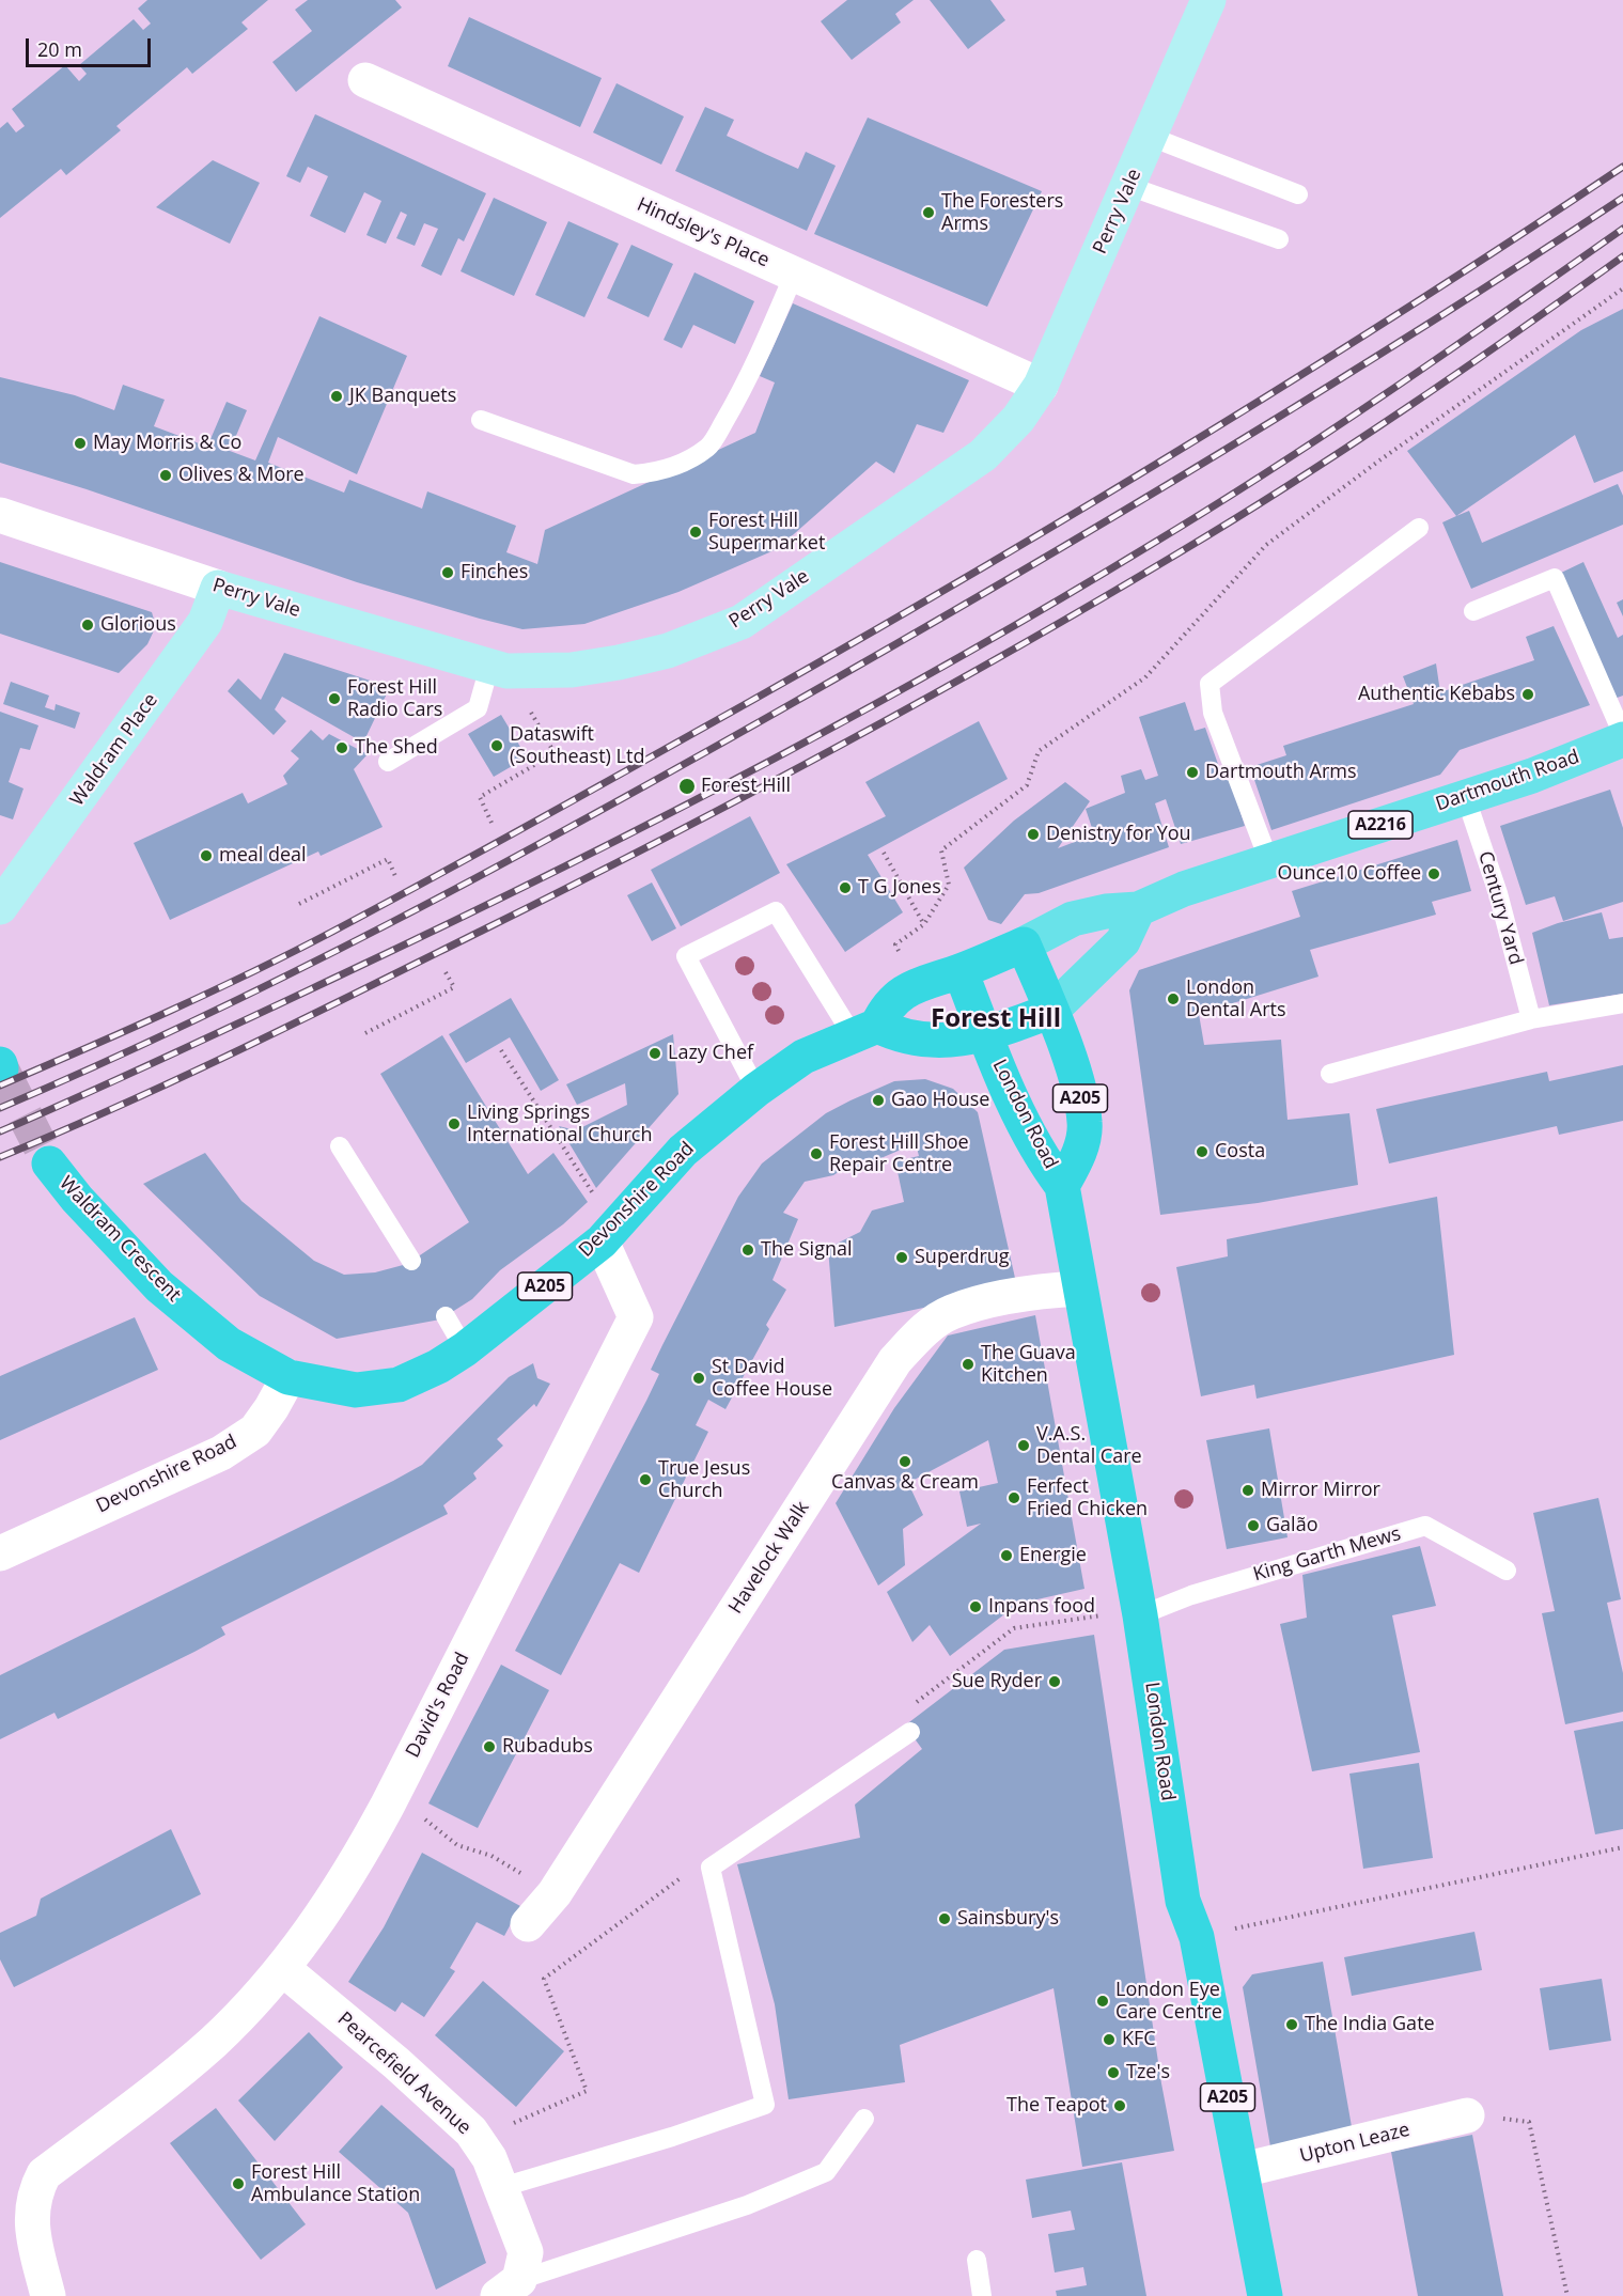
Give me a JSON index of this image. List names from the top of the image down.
{
  "streets": {
    "highway": [
      "A205",
      "London Road",
      "Devonshire Road",
      "Waldram Crescent"
    ],
    "main road": [
      "Perry Vale",
      "Waldram Place",
      "Dartmouth Road",
      "A2216"
    ],
    "street": [
      "Hindsley's Place",
      "Havelock Walk",
      "David's Road",
      "Pearcefield Avenue",
      "Upton Leaze"
    ],
    "lane": ["Century Yard", "King Garth Mews"]
  },
  "crossings": [
    ["Perry Vale", "Hindsley's Place"],
    ["Perry Vale", "Waldram Place"],
    ["Dartmouth Road", "Century Yard"],
    ["Dartmouth Road", "London Road"],
    ["London Road", "King Garth Mews"],
    ["London Road", "Havelock Walk"],
    ["London Road", "Upton Leaze"],
    ["Devonshire Road", "Waldram Crescent"],
    ["Devonshire Road", "David's Road"],
    ["David's Road", "Pearcefield Avenue"]
  ],
  "districts": ["Forest Hill"],
  "places": [
    "The Foresters Arms",
    "JK Banquets",
    "May Morris & Co",
    "Olives & More",
    "Forest Hill Supermarket",
    "Finches",
    "Glorious",
    "Authentic Kebabs",
    "Forest Hill Radio Cars",
    "Dataswift (Southeast) Ltd",
    "The Shed",
    "Dartmouth Arms",
    "Forest Hill",
    "Denistry for You",
    "meal deal",
    "Ounce10 Coffee",
    "T G Jones",
    "London Dental Arts",
    "Lazy Chef",
    "Gao House",
    "Living Springs International Church",
    "Costa",
    "Forest Hill Shoe Repair Centre",
    "The Signal",
    "Superdrug",
    "The Guava Kitchen",
    "St David Coffee House",
    "V.A.S. Dental Care",
    "Canvas & Cream",
    "True Jesus Church",
    "Mirror Mirror",
    "Ferfect Fried Chicken",
    "Galão",
    "Energie",
    "Inpans food",
    "Sue Ryder",
    "Rubadubs",
    "Sainsbury's",
    "London Eye Care Centre",
    "The India Gate",
    "KFC",
    "Tze's",
    "The Teapot",
    "Forest Hill Ambulance Station"
  ],
  "scale_bar": "20 m"
}
